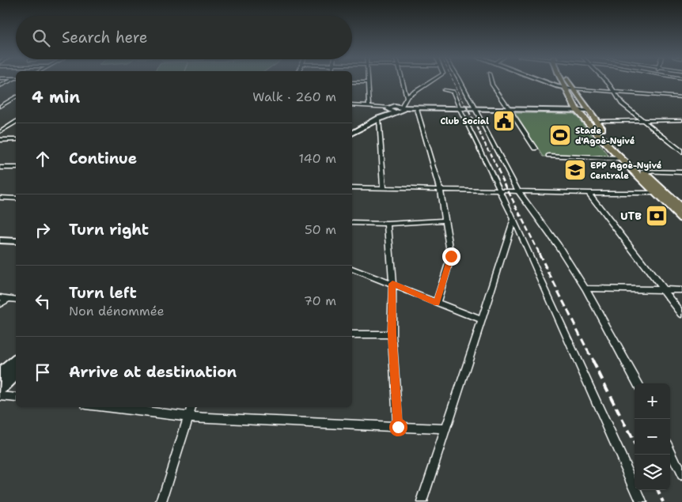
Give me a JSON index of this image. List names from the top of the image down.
{
  "places": {
    "public building": ["Club Social"],
    "sports": ["Stade d'Agoè-Nyivé"],
    "school or university": ["EPP Agoè-Nyivé Centrale"],
    "bank": ["UTB"]
  },
  "page": {
    "search": "Search here",
    "heading": ["4 min", "Walk · 260 m"],
    "list": [
      ["Continue", "140 m"],
      ["Turn right", "50 m"],
      ["Turn left", "Non dénommée", "70 m"],
      "Arrive at destination"
    ],
    "map_buttons": ["+", "−"]
  }
}
